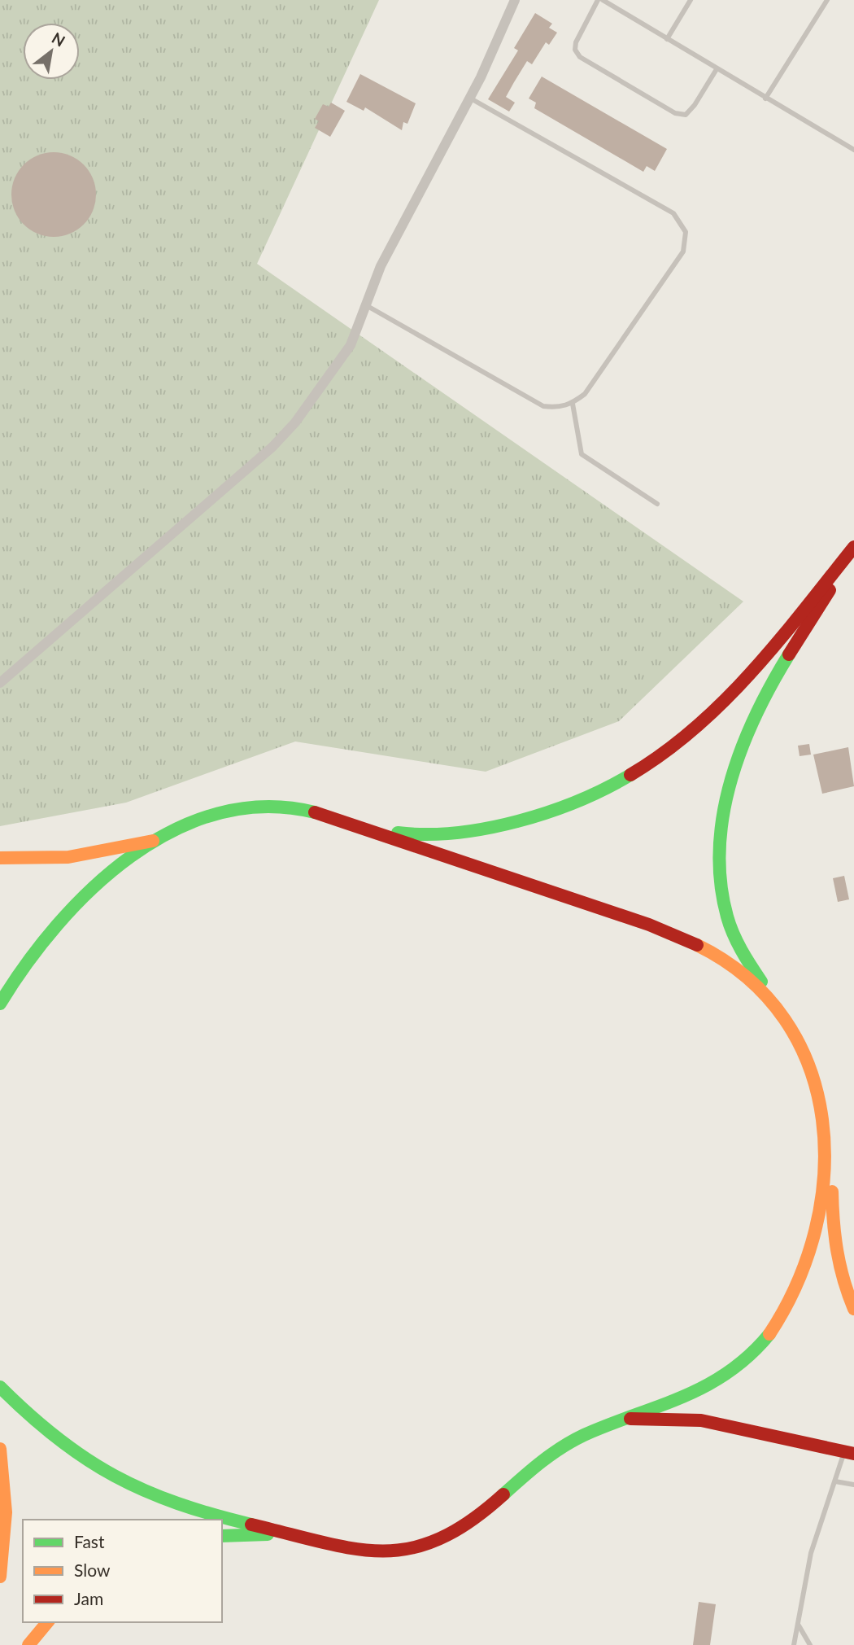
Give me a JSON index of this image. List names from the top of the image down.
{
  "legend": ["Fast", "Slow", "Jam"],
  "north": "top right"
}
